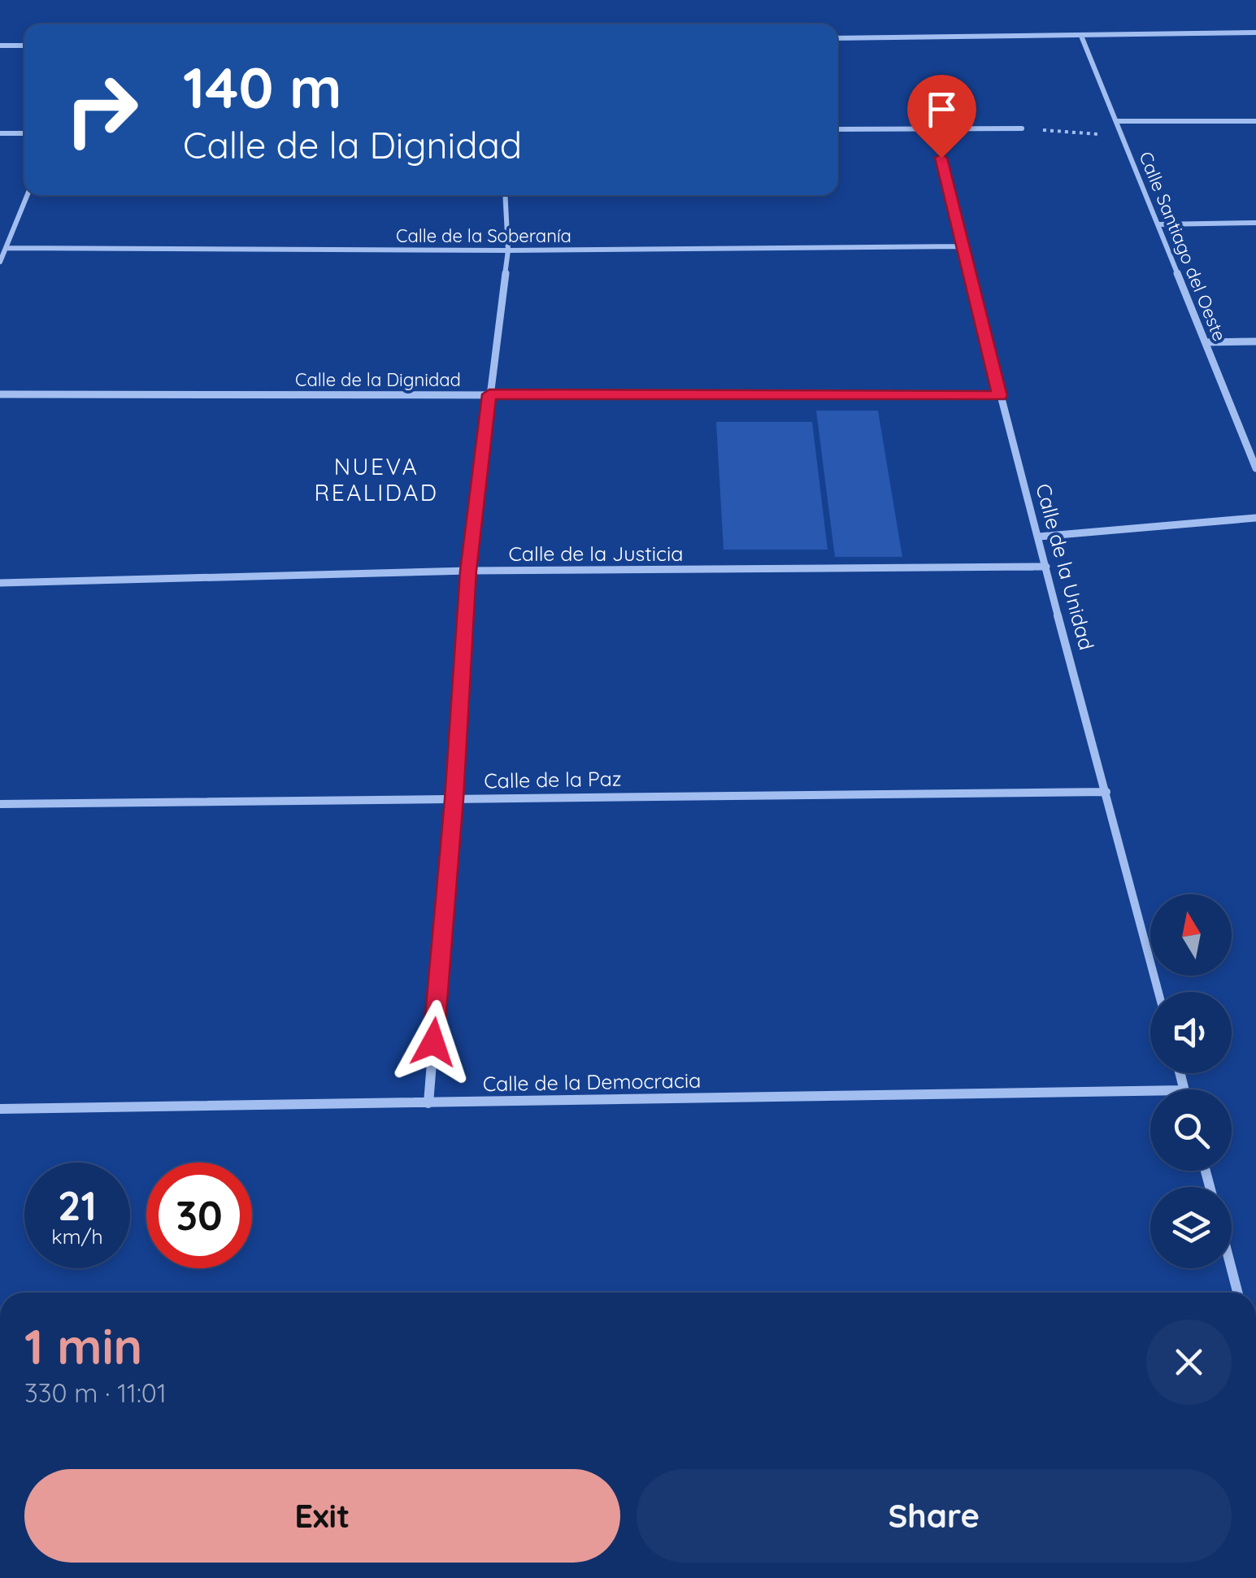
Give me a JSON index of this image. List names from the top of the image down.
{
  "streets": {
    "street": [
      "Calle de la Soberanía",
      "Calle Santiago del Oeste",
      "Calle de la Dignidad",
      "Calle de la Justicia",
      "Calle de la Unidad",
      "Calle de la Paz",
      "Calle de la Democracia"
    ]
  },
  "crossings": [
    ["Calle de la Soberanía", "Calle de la Unidad"],
    ["Calle de la Dignidad", "Calle de la Unidad"],
    ["Calle de la Justicia", "Calle de la Unidad"],
    ["Calle de la Unidad", "Calle de la Paz"]
  ],
  "districts": ["NUEVA REALIDAD"],
  "north": "top",
  "page": {
    "turn": ["140 m", "Calle de la Dignidad"],
    "speed": "21 km/h",
    "limit": "30",
    "heading": ["1 min", "330 m · 11:01"],
    "buttons": ["Exit", "Share"]
  }
}
